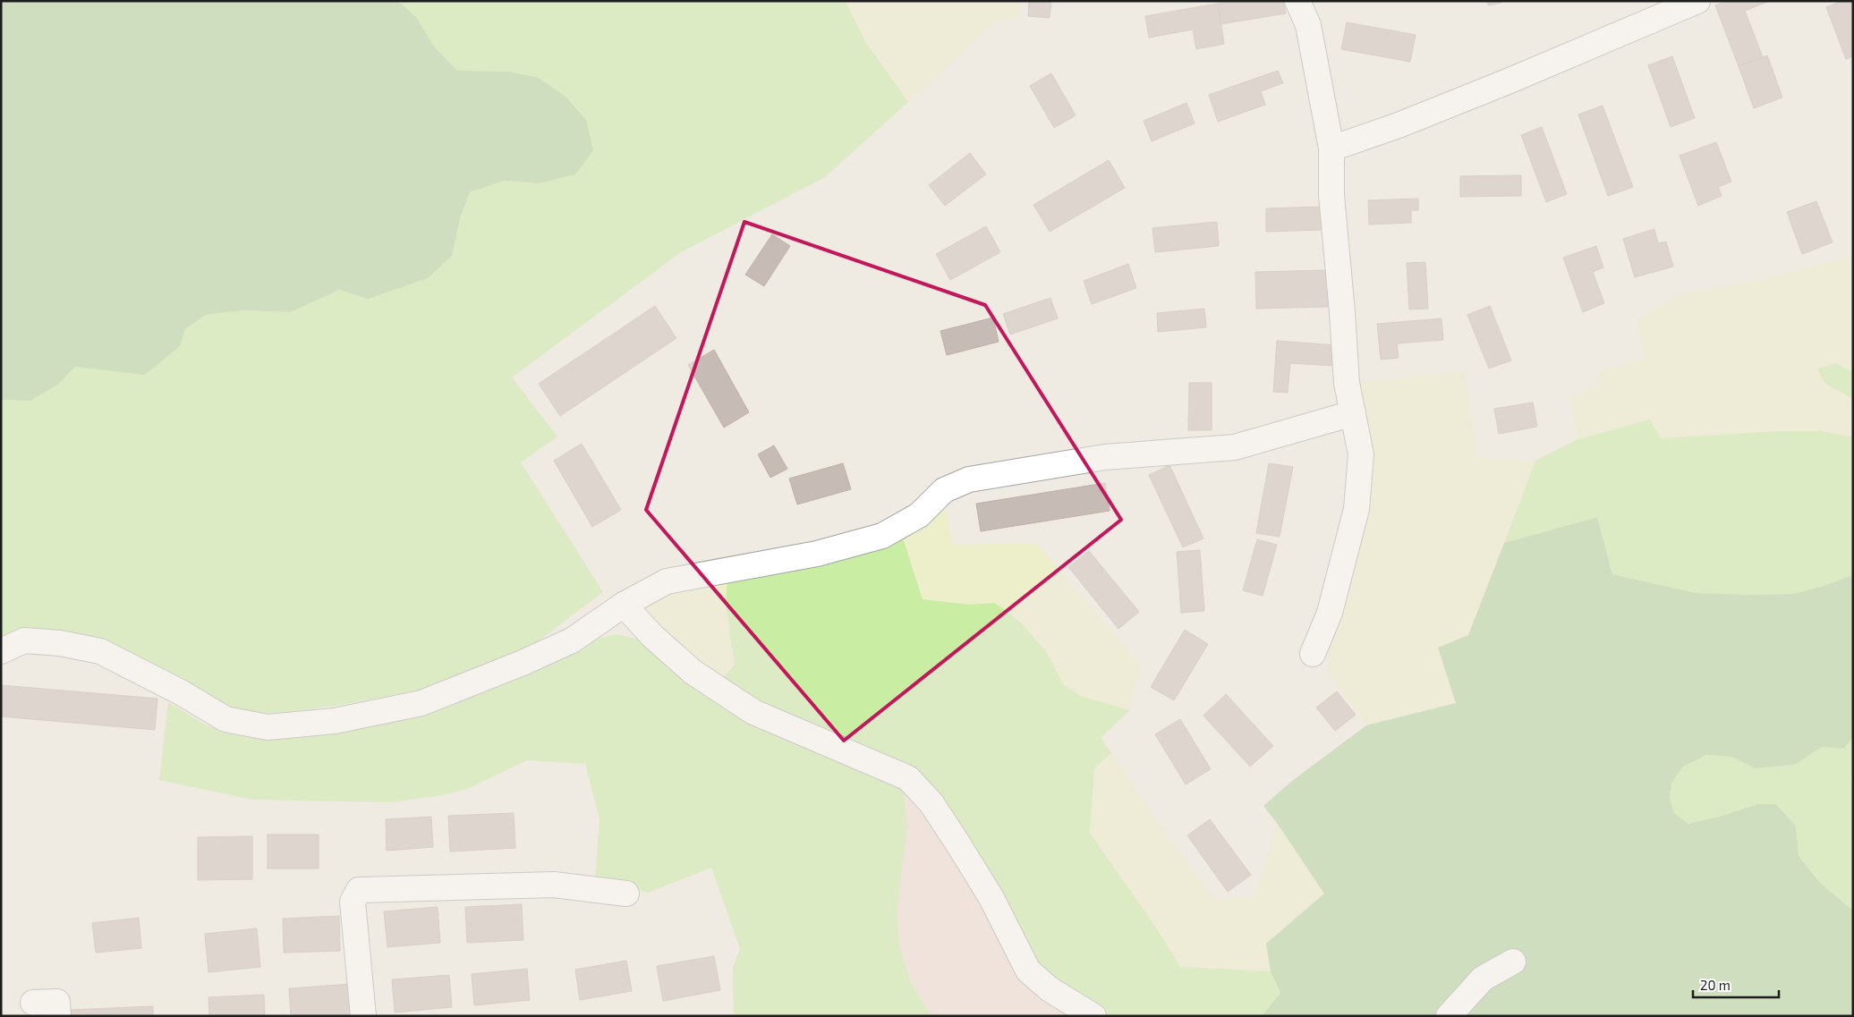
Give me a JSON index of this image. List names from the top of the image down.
{
  "scale_bar": "20 m"
}
